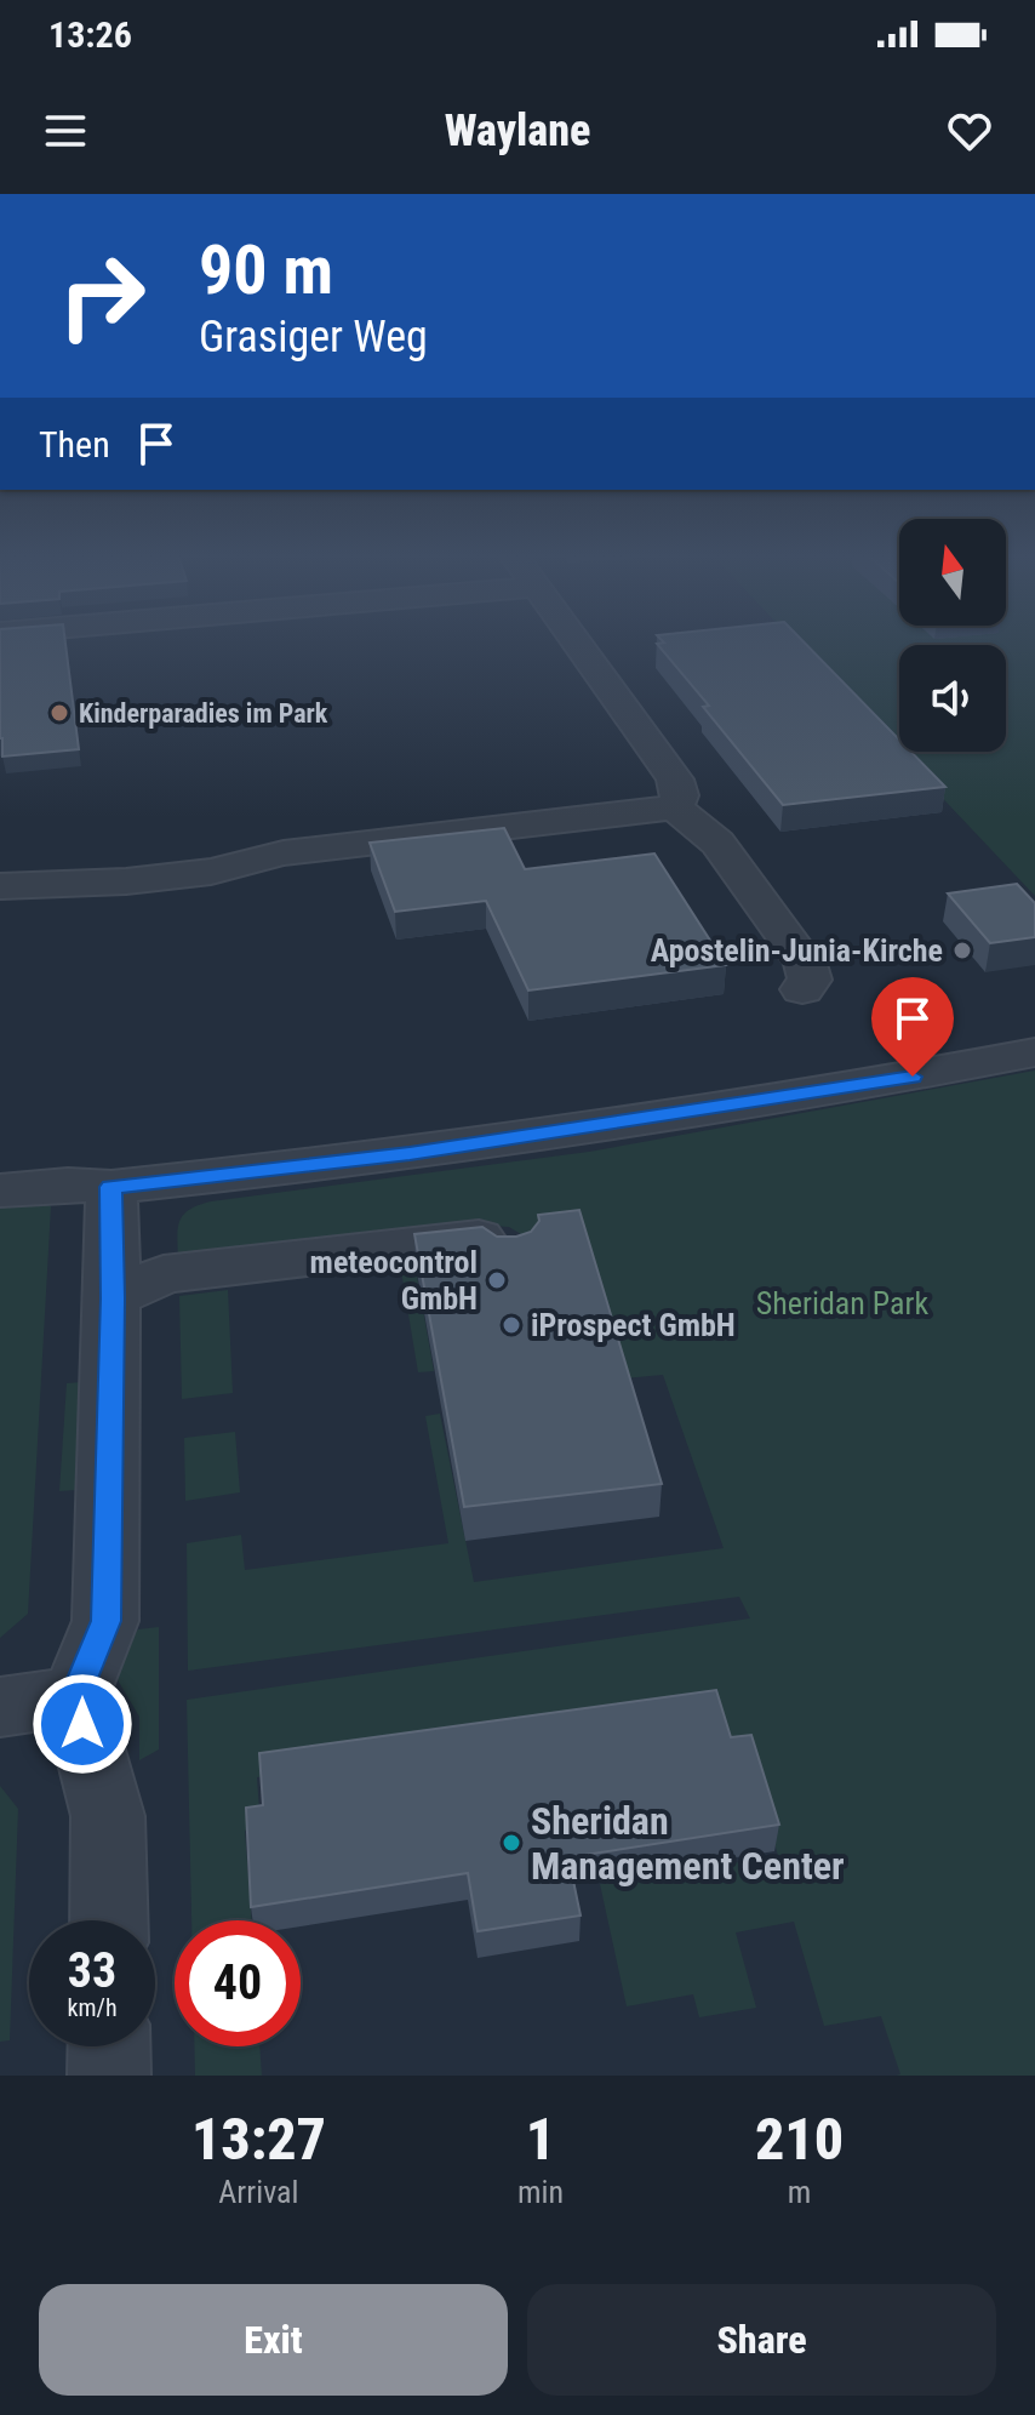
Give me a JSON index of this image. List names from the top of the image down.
{
  "parks": ["Sheridan Park"],
  "places": [
    "Kinderparadies im Park",
    "Apostelin-Junia-Kirche",
    "meteocontrol GmbH",
    "iProspect GmbH",
    "Sheridan Management Center"
  ],
  "north": "top",
  "page": {
    "status": "13:26",
    "header": "Waylane",
    "turn": ["90 m", "Grasiger Weg"],
    "then": "Then",
    "speed": "33 km/h",
    "limit": "40",
    "eta": [
      "13:27",
      "Arrival",
      "1",
      "min",
      "210",
      "m"
    ],
    "buttons": ["Exit", "Share"]
  }
}
